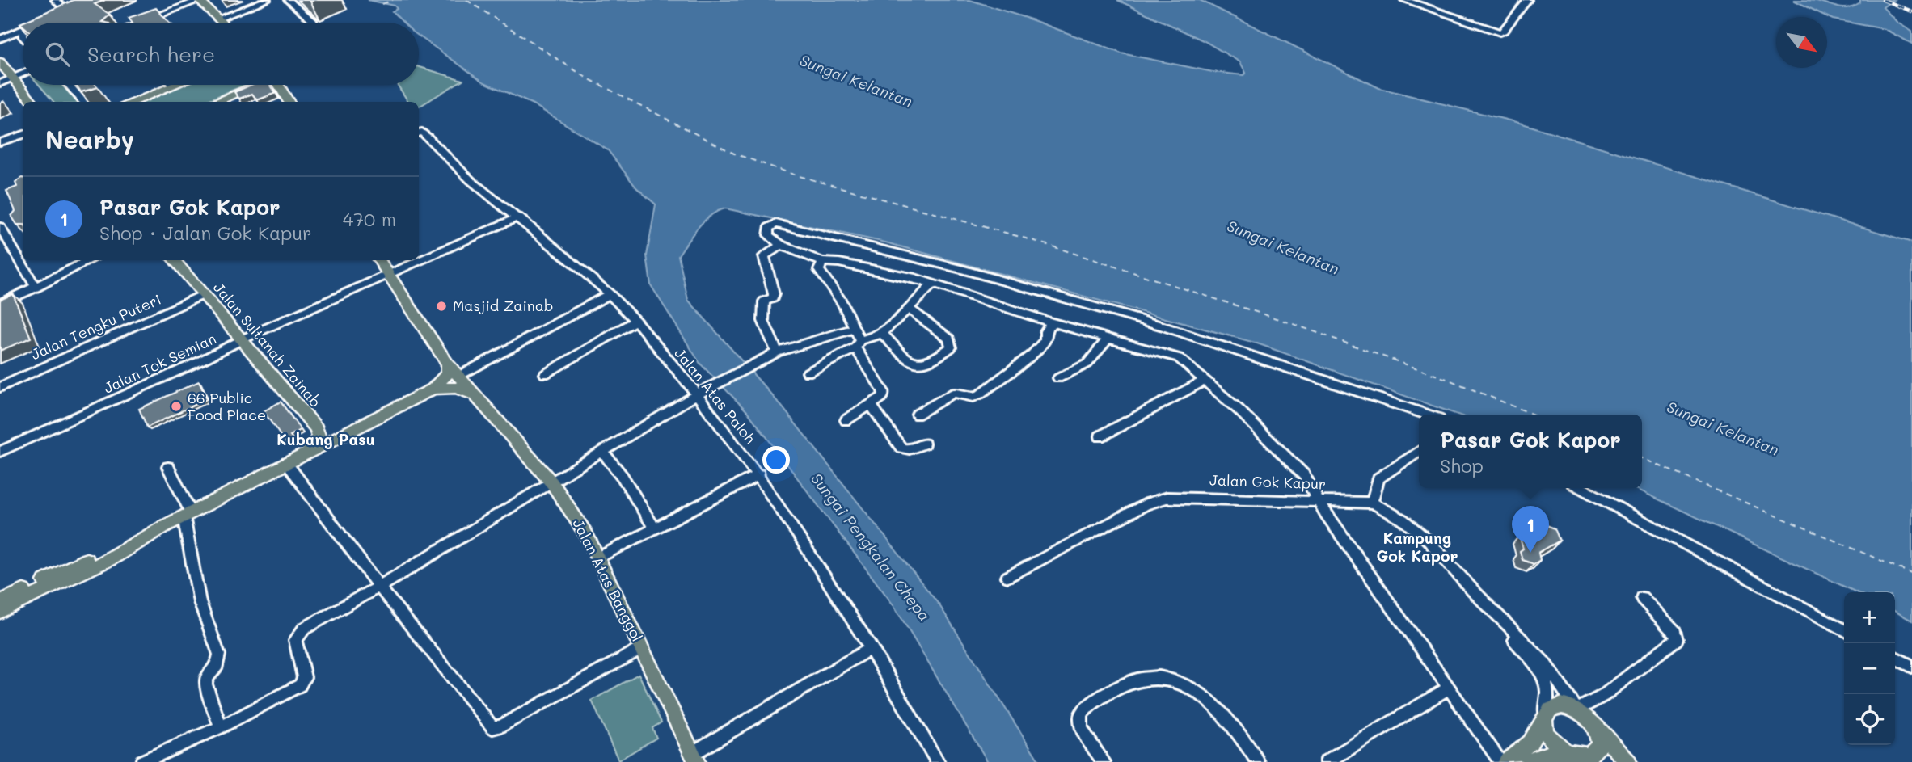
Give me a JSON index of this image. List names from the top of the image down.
{
  "streets": {
    "main road": ["Jalan Sultanah Zainab", "Jalan Atas Banggol"],
    "street": [
      "Jalan Tengku Puteri",
      "Jalan Tok Semian",
      "Jalan Atas Paloh",
      "Jalan Gok Kapur"
    ]
  },
  "crossings": [
    ["Jalan Tengku Puteri", "Jalan Sultanah Zainab"],
    ["Jalan Sultanah Zainab", "Jalan Tok Semian"],
    ["Jalan Tok Semian", "Jalan Atas Paloh"],
    ["Jalan Tok Semian", "Jalan Atas Banggol"]
  ],
  "districts": ["Kubang Pasu", "Kampung Gok Kapor"],
  "water": ["Sungai Kelantan", "Sungai Pengkalan Chepa"],
  "places": ["Masjid Zainab", "66 Public Food Place"],
  "north": "bottom right",
  "page": {
    "search": "Search here",
    "heading": "Nearby",
    "list": [
      {
        "mark": "1",
        "name": "Pasar Gok Kapor",
        "note": "Shop · Jalan Gok Kapur",
        "value": "470 m"
      }
    ],
    "popup": ["Pasar Gok Kapor", "Shop"],
    "pins": "1",
    "map_buttons": ["+", "−"]
  }
}
